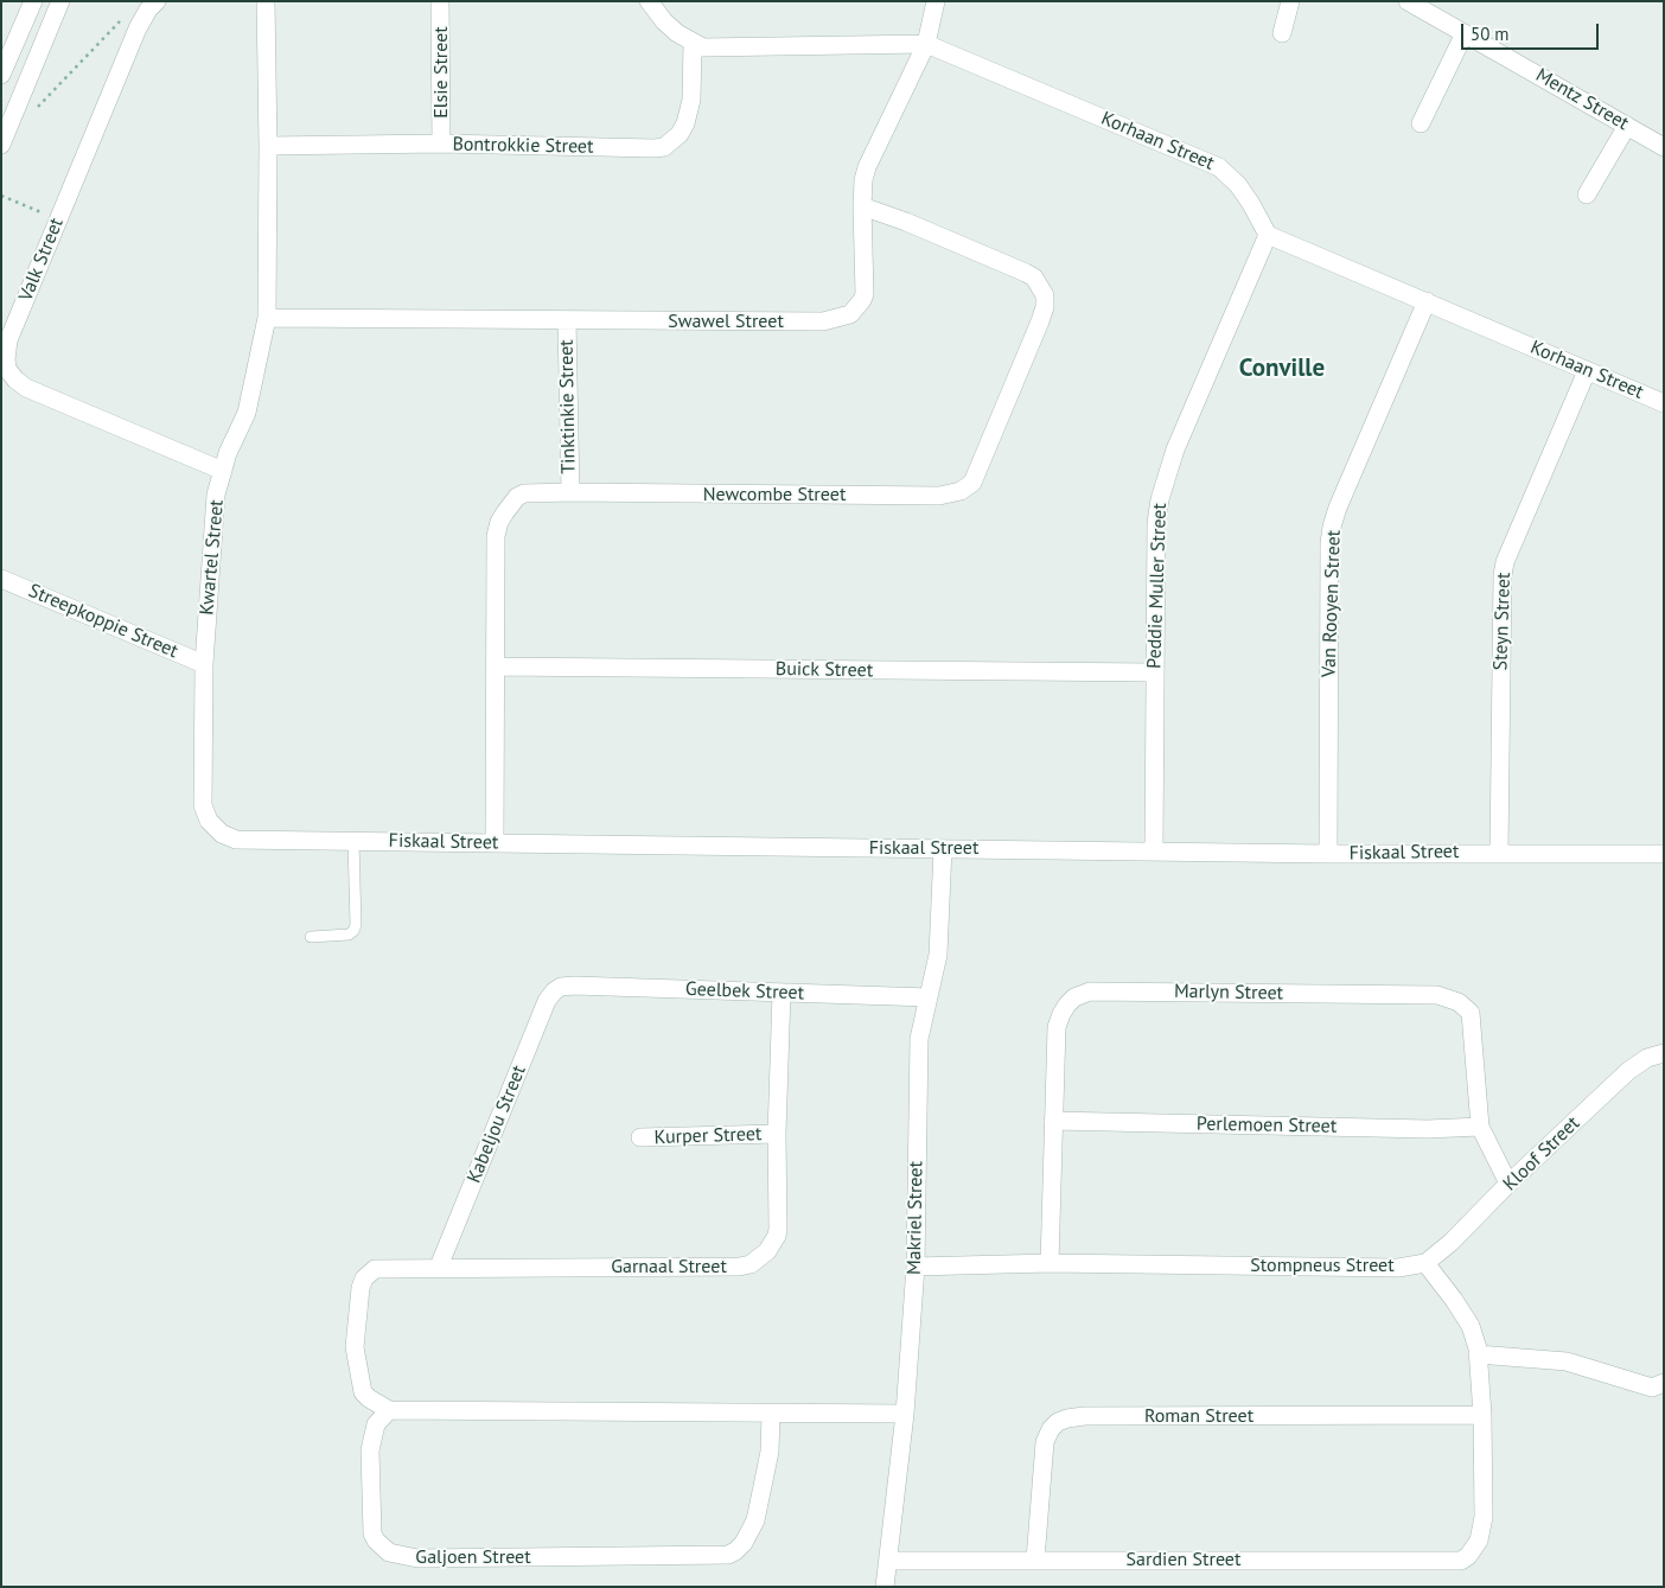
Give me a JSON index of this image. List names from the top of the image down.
{
  "streets": {
    "street": [
      "Elsie Street",
      "Mentz Street",
      "Korhaan Street",
      "Bontrokkie Street",
      "Valk Street",
      "Swawel Street",
      "Tinktinkie Street",
      "Newcombe Street",
      "Kwartel Street",
      "Peddie Muller Street",
      "Van Rooyen Street",
      "Streepkoppie Street",
      "Steyn Street",
      "Buick Street",
      "Fiskaal Street",
      "Geelbek Street",
      "Marlyn Street",
      "Kabeljou Street",
      "Perlemoen Street",
      "Kurper Street",
      "Kloof Street",
      "Makriel Street",
      "Stompneus Street",
      "Garnaal Street",
      "Roman Street",
      "Galjoen Street",
      "Sardien Street"
    ]
  },
  "crossings": [
    ["Elsie Street", "Bontrokkie Street"],
    ["Korhaan Street", "Bontrokkie Street"],
    ["Korhaan Street", "Swawel Street"],
    ["Korhaan Street", "Peddie Muller Street"],
    ["Korhaan Street", "Van Rooyen Street"],
    ["Korhaan Street", "Steyn Street"],
    ["Bontrokkie Street", "Kwartel Street"],
    ["Valk Street", "Kwartel Street"],
    ["Swawel Street", "Tinktinkie Street"],
    ["Swawel Street", "Newcombe Street"],
    ["Swawel Street", "Kwartel Street"],
    ["Tinktinkie Street", "Newcombe Street"],
    ["Newcombe Street", "Buick Street"],
    ["Newcombe Street", "Fiskaal Street"],
    ["Kwartel Street", "Streepkoppie Street"],
    ["Kwartel Street", "Fiskaal Street"],
    ["Peddie Muller Street", "Buick Street"],
    ["Peddie Muller Street", "Fiskaal Street"],
    ["Van Rooyen Street", "Fiskaal Street"],
    ["Steyn Street", "Fiskaal Street"],
    ["Fiskaal Street", "Makriel Street"],
    ["Geelbek Street", "Kabeljou Street"],
    ["Geelbek Street", "Makriel Street"],
    ["Geelbek Street", "Garnaal Street"],
    ["Marlyn Street", "Perlemoen Street"],
    ["Marlyn Street", "Kloof Street"],
    ["Marlyn Street", "Stompneus Street"],
    ["Kabeljou Street", "Garnaal Street"],
    ["Kurper Street", "Garnaal Street"],
    ["Kloof Street", "Stompneus Street"],
    ["Makriel Street", "Stompneus Street"],
    ["Makriel Street", "Sardien Street"],
    ["Garnaal Street", "Galjoen Street"],
    ["Roman Street", "Sardien Street"]
  ],
  "districts": ["Conville"],
  "scale_bar": "50 m"
}
